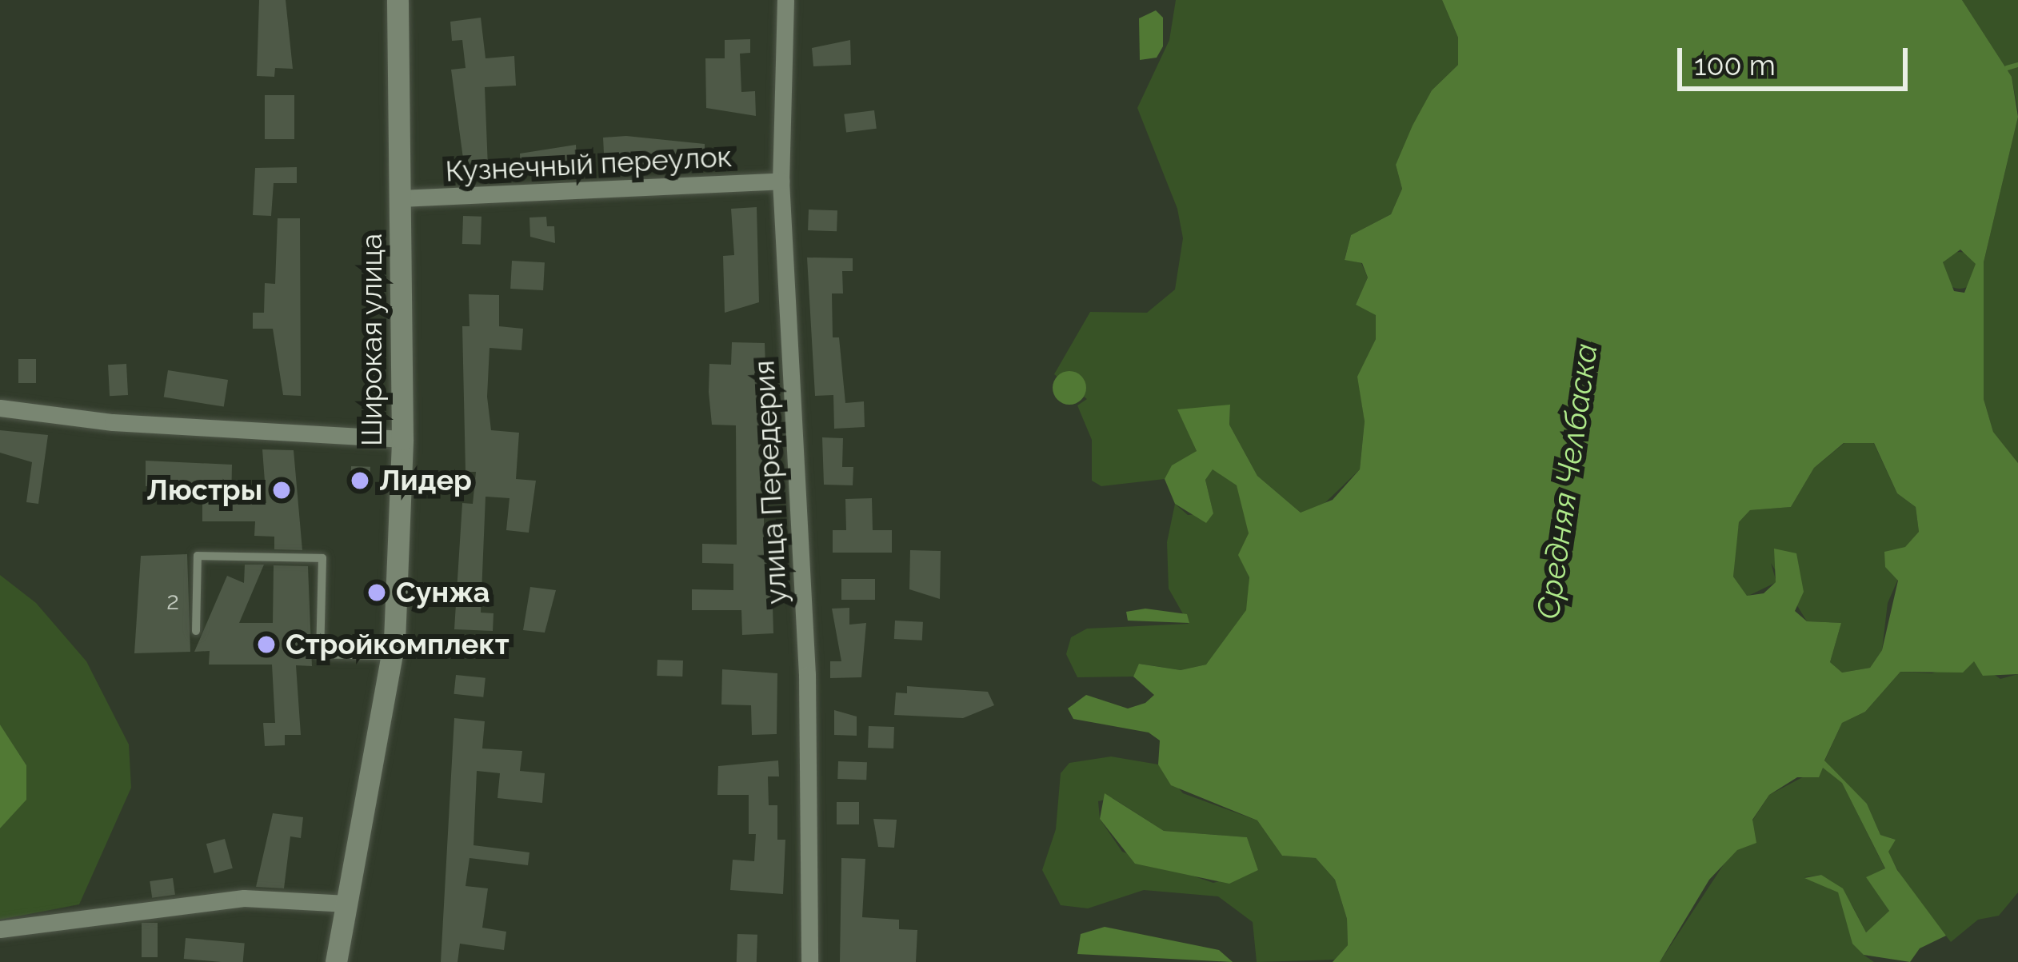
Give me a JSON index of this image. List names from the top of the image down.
{
  "streets": {
    "street": ["Кузнечный переулок", "Широкая улица", "улица Передерия"]
  },
  "crossings": [
    ["Кузнечный переулок", "Широкая улица"],
    ["Кузнечный переулок", "улица Передерия"]
  ],
  "water": ["Средняя Челбаска"],
  "places": [
    "Лидер",
    "Люстры",
    "Сунжа",
    "Стройкомплект"
  ],
  "house_numbers": ["2"],
  "scale_bar": "100 m"
}
